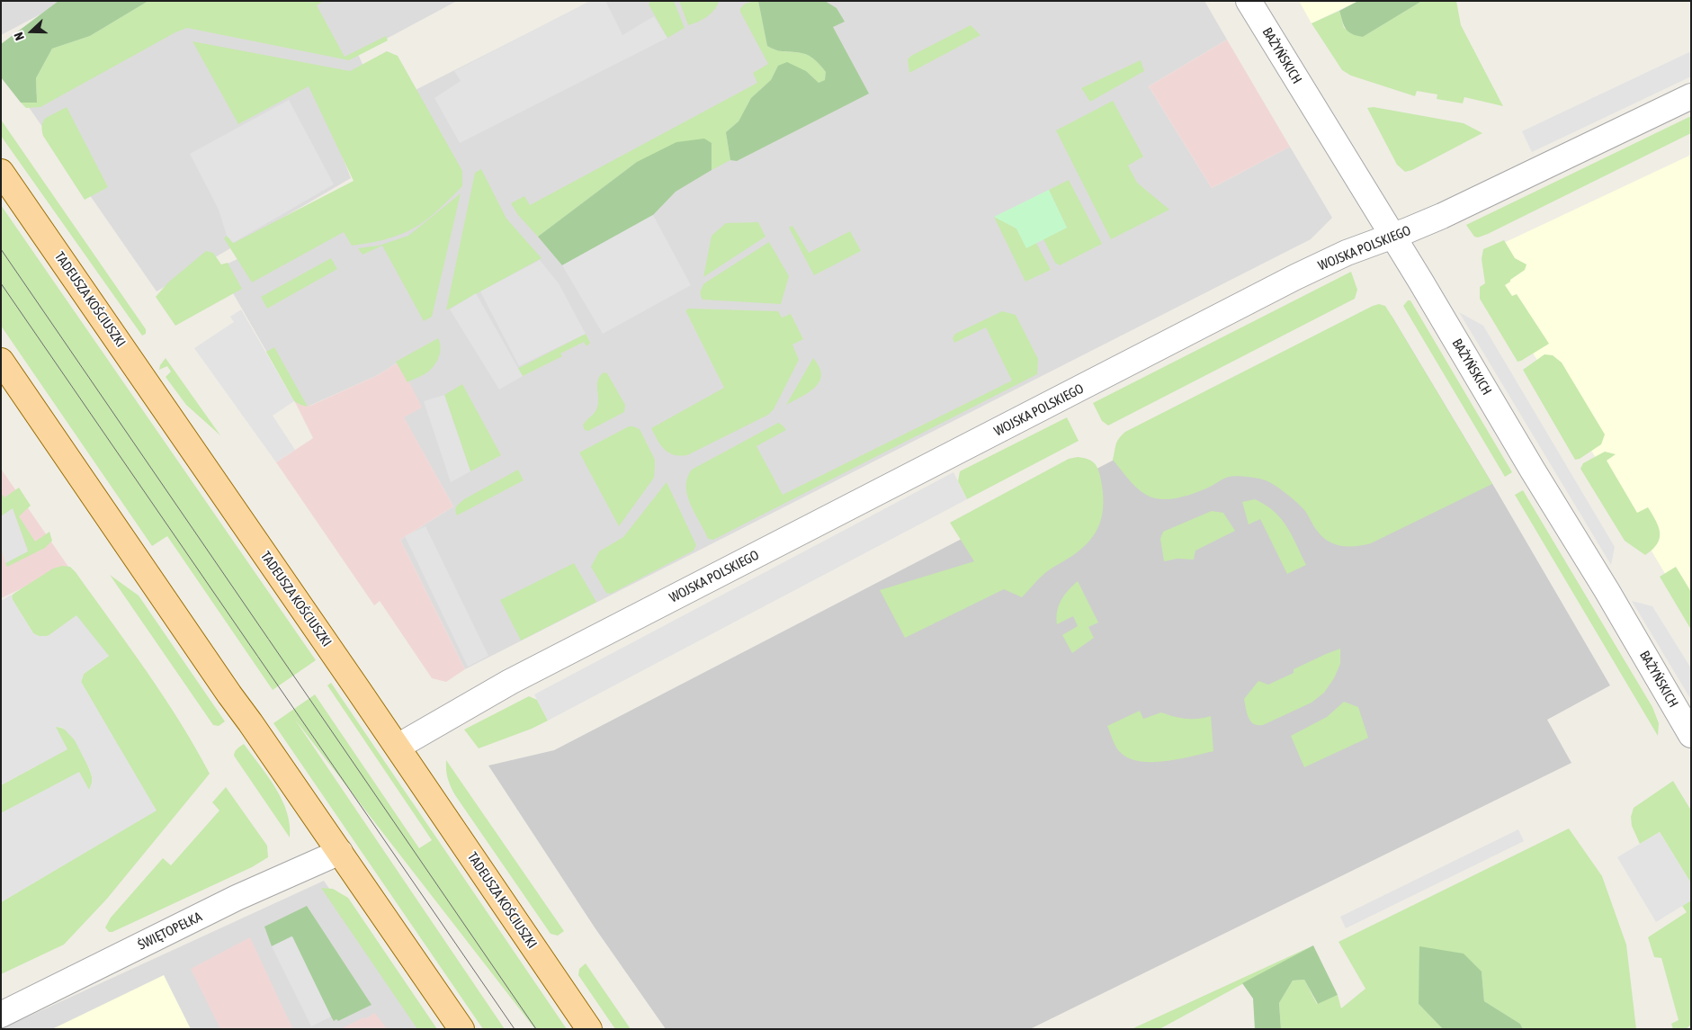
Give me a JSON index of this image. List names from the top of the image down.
{
  "streets": {
    "main road": ["TADEUSZA KOŚCIUSZKI"],
    "street": ["BAŻYŃSKICH", "WOJSKA POLSKIEGO", "ŚWIĘTOPEŁKA"]
  },
  "crossings": [
    ["BAŻYŃSKICH", "WOJSKA POLSKIEGO"],
    ["WOJSKA POLSKIEGO", "TADEUSZA KOŚCIUSZKI"]
  ],
  "north": "left"
}
